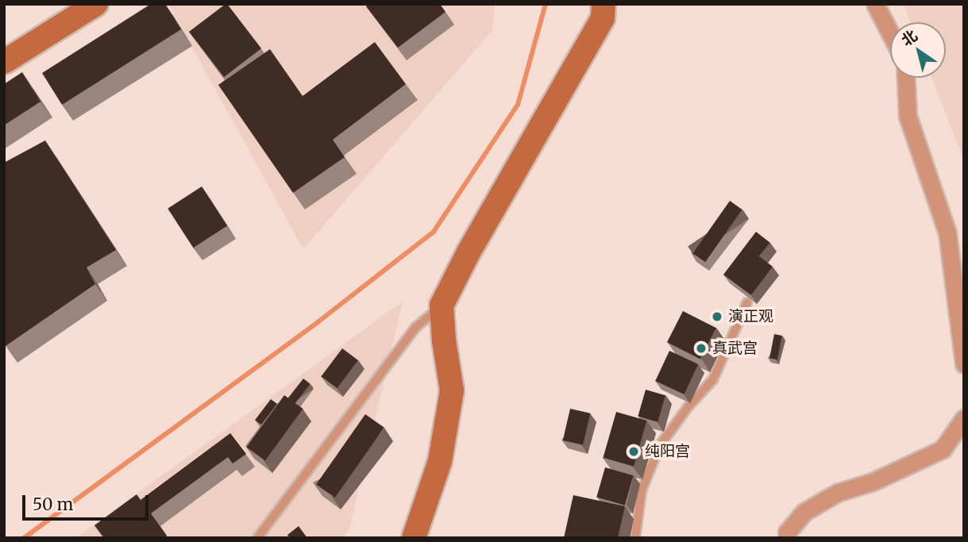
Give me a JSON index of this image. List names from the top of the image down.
{
  "places": ["演正观", "真武宫", "纯阳宫"],
  "scale_bar": "50 m",
  "north": "top left"
}
